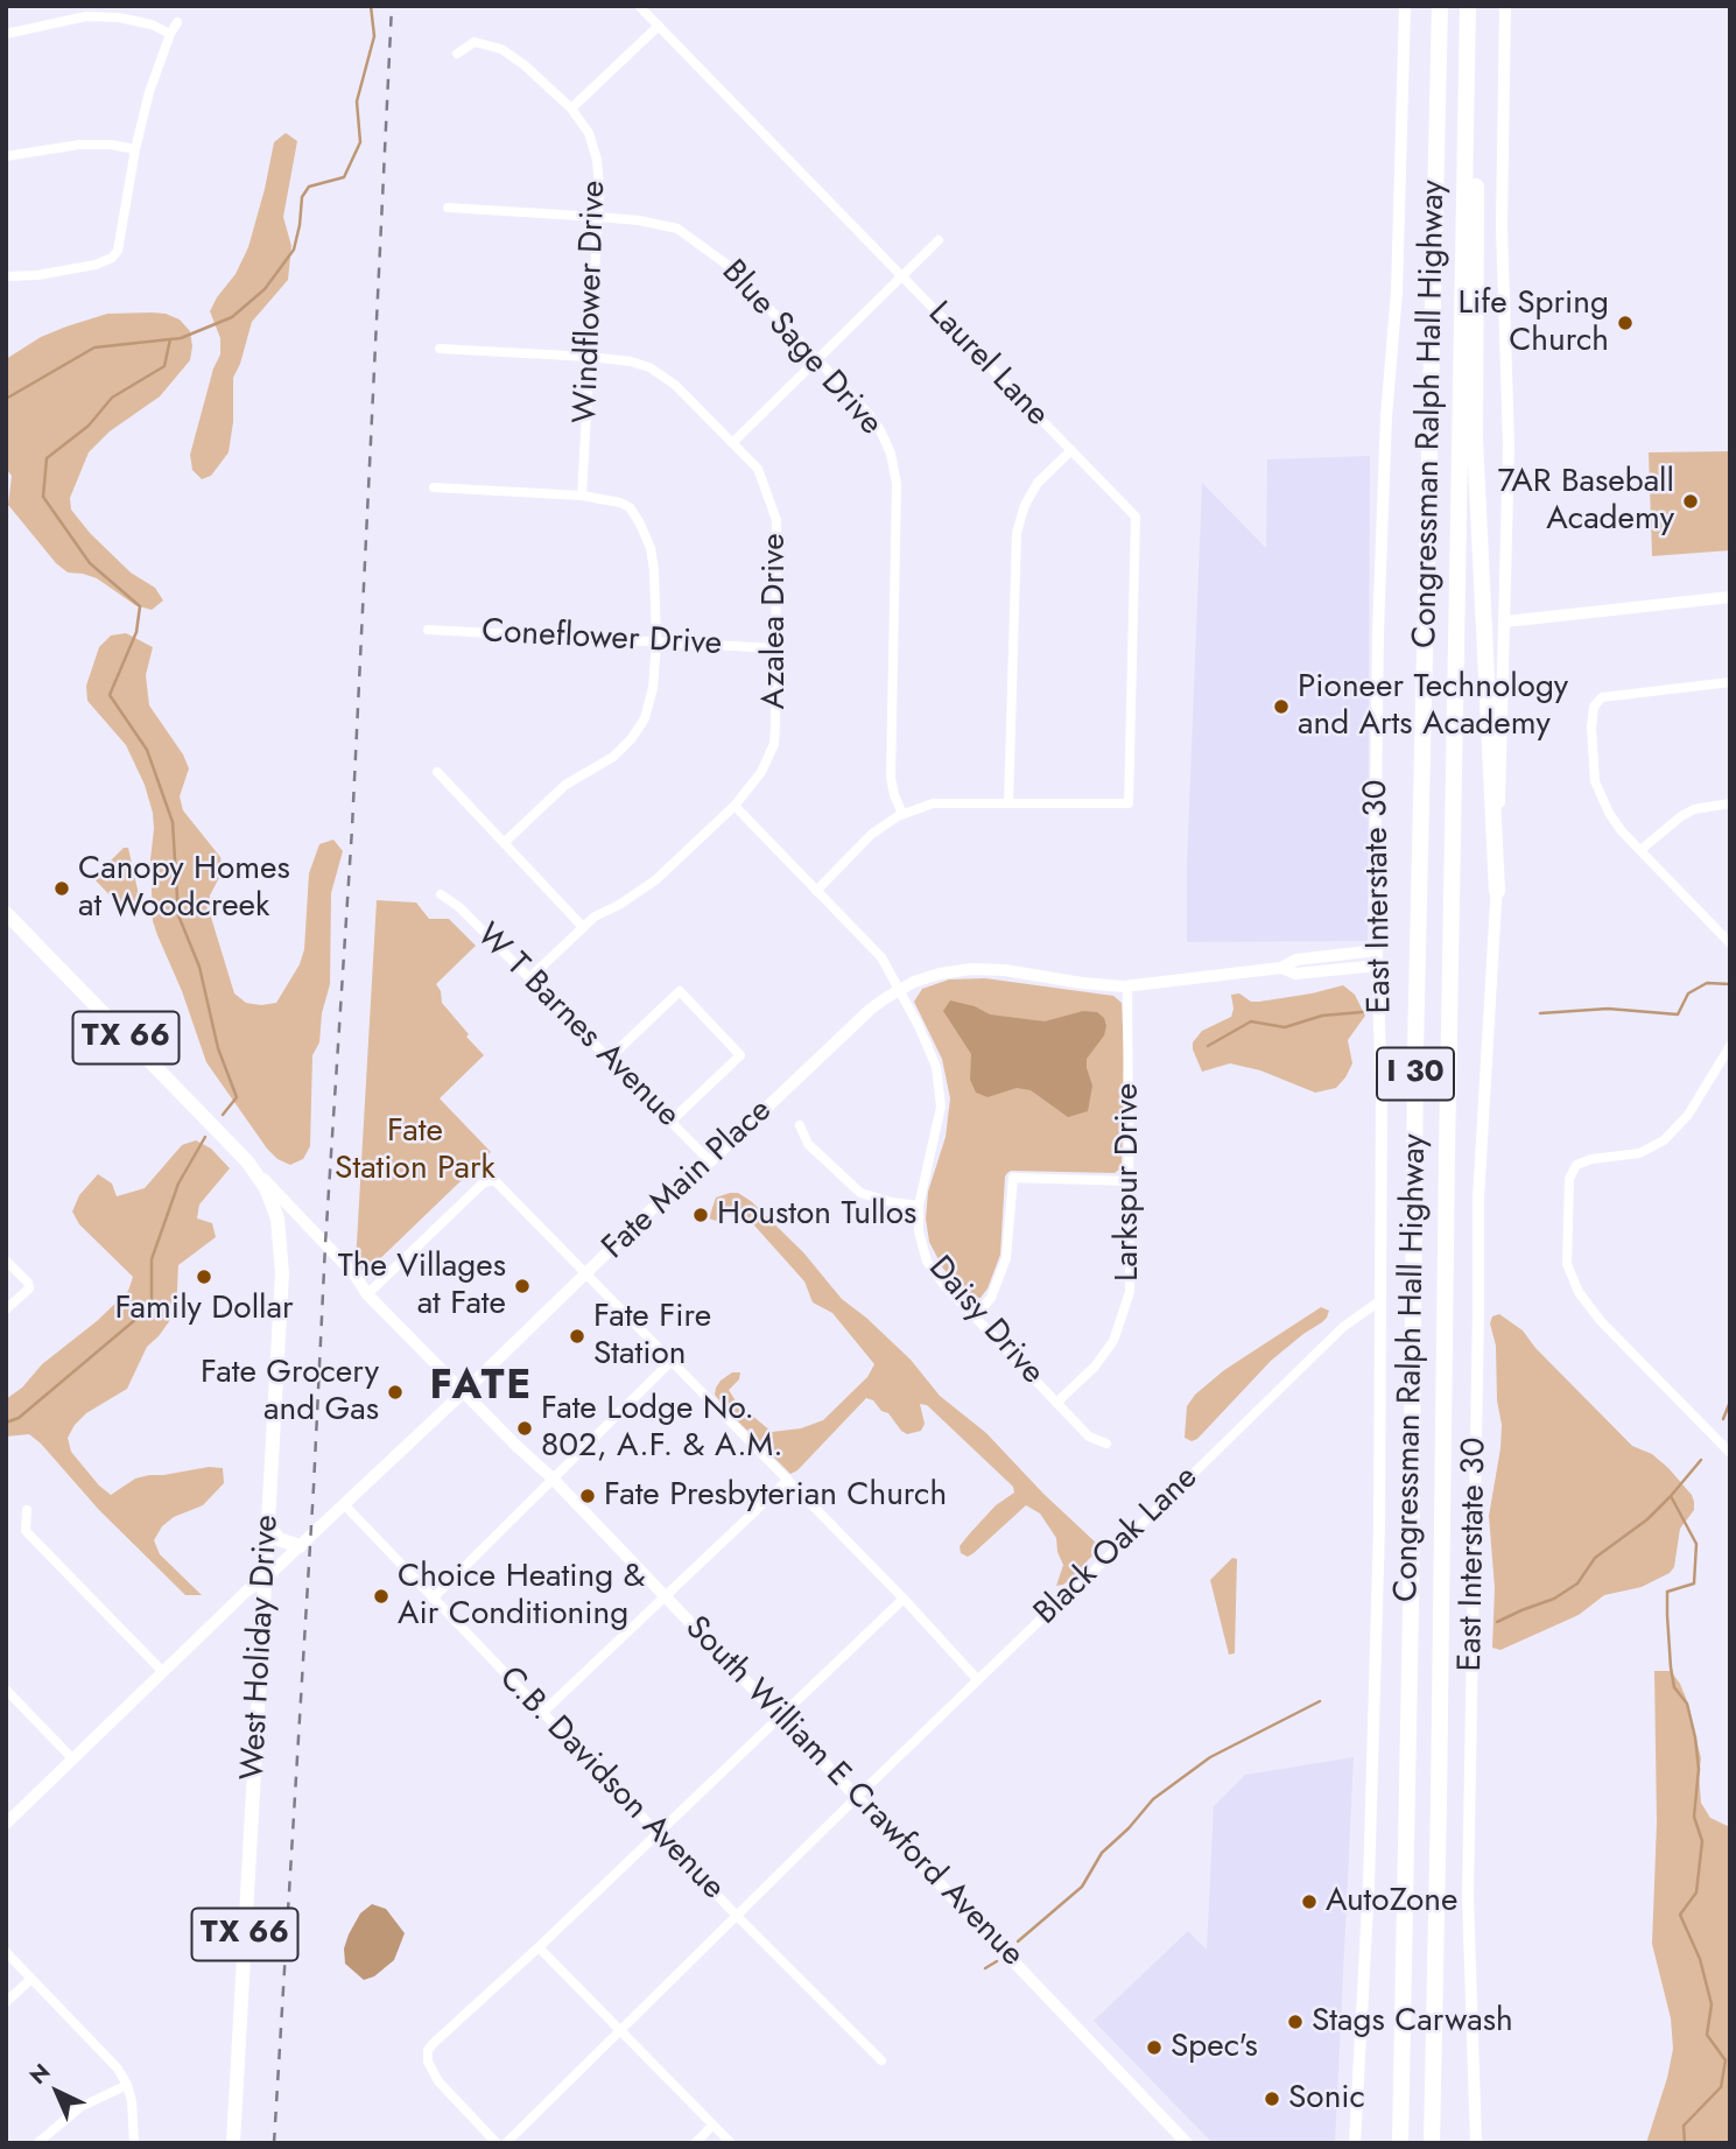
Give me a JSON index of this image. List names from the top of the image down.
{
  "streets": {
    "highway": ["Congressman Ralph Hall Highway", "I 30"],
    "main road": [
      "East Interstate 30",
      "TX 66",
      "Fate Main Place",
      "West Holiday Drive",
      "South William E Crawford Avenue"
    ],
    "street": [
      "Windflower Drive",
      "Blue Sage Drive",
      "Laurel Lane",
      "Azalea Drive",
      "Coneflower Drive",
      "W T Barnes Avenue",
      "Larkspur Drive",
      "Daisy Drive",
      "Black Oak Lane",
      "C.B. Davidson Avenue"
    ]
  },
  "crossings": [
    ["Windflower Drive", "Blue Sage Drive"],
    ["Windflower Drive", "Azalea Drive"],
    ["Azalea Drive", "Coneflower Drive"],
    ["Azalea Drive", "W T Barnes Avenue"],
    ["Azalea Drive", "Daisy Drive"],
    ["East Interstate 30", "Fate Main Place"],
    ["East Interstate 30", "Black Oak Lane"],
    ["W T Barnes Avenue", "Fate Main Place"],
    ["TX 66", "West Holiday Drive"],
    ["TX 66", "South William E Crawford Avenue"],
    ["Fate Main Place", "Larkspur Drive"],
    ["Fate Main Place", "Daisy Drive"],
    ["Fate Main Place", "West Holiday Drive"],
    ["Fate Main Place", "C.B. Davidson Avenue"],
    ["Fate Main Place", "South William E Crawford Avenue"],
    ["Larkspur Drive", "Daisy Drive"],
    ["Black Oak Lane", "C.B. Davidson Avenue"],
    ["Black Oak Lane", "South William E Crawford Avenue"],
    ["West Holiday Drive", "South William E Crawford Avenue"]
  ],
  "districts": ["FATE"],
  "parks": ["Fate Station Park"],
  "places": [
    "Life Spring Church",
    "7AR Baseball Academy",
    "Pioneer Technology and Arts Academy",
    "Canopy Homes at Woodcreek",
    "Houston Tullos",
    "Family Dollar",
    "The Villages at Fate",
    "Fate Fire Station",
    "Fate Grocery and Gas",
    "Fate Lodge No. 802, A.F. & A.M.",
    "Fate Presbyterian Church",
    "Choice Heating & Air Conditioning",
    "AutoZone",
    "Stags Carwash",
    "Spec's",
    "Sonic"
  ],
  "north": "top left"
}
